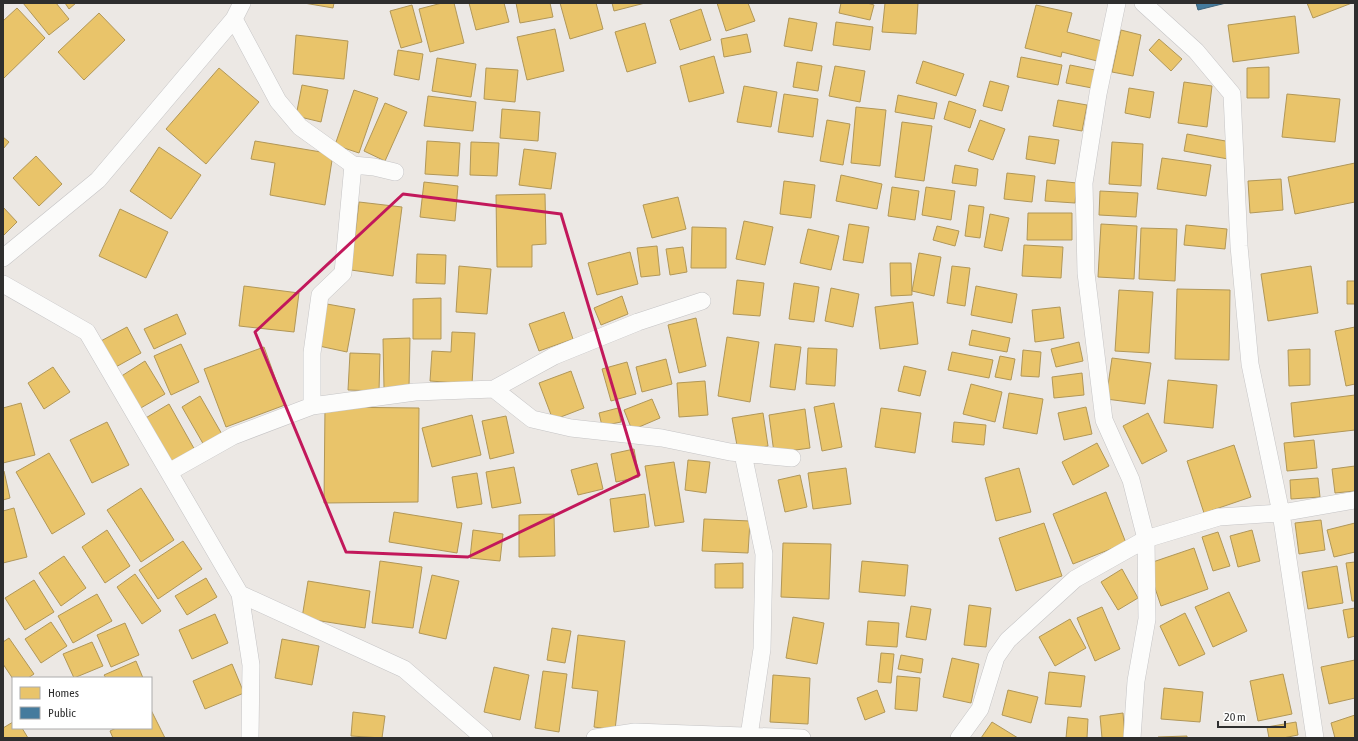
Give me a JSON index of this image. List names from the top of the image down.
{
  "legend": ["Homes", "Public"],
  "scale_bar": "20 m"
}
